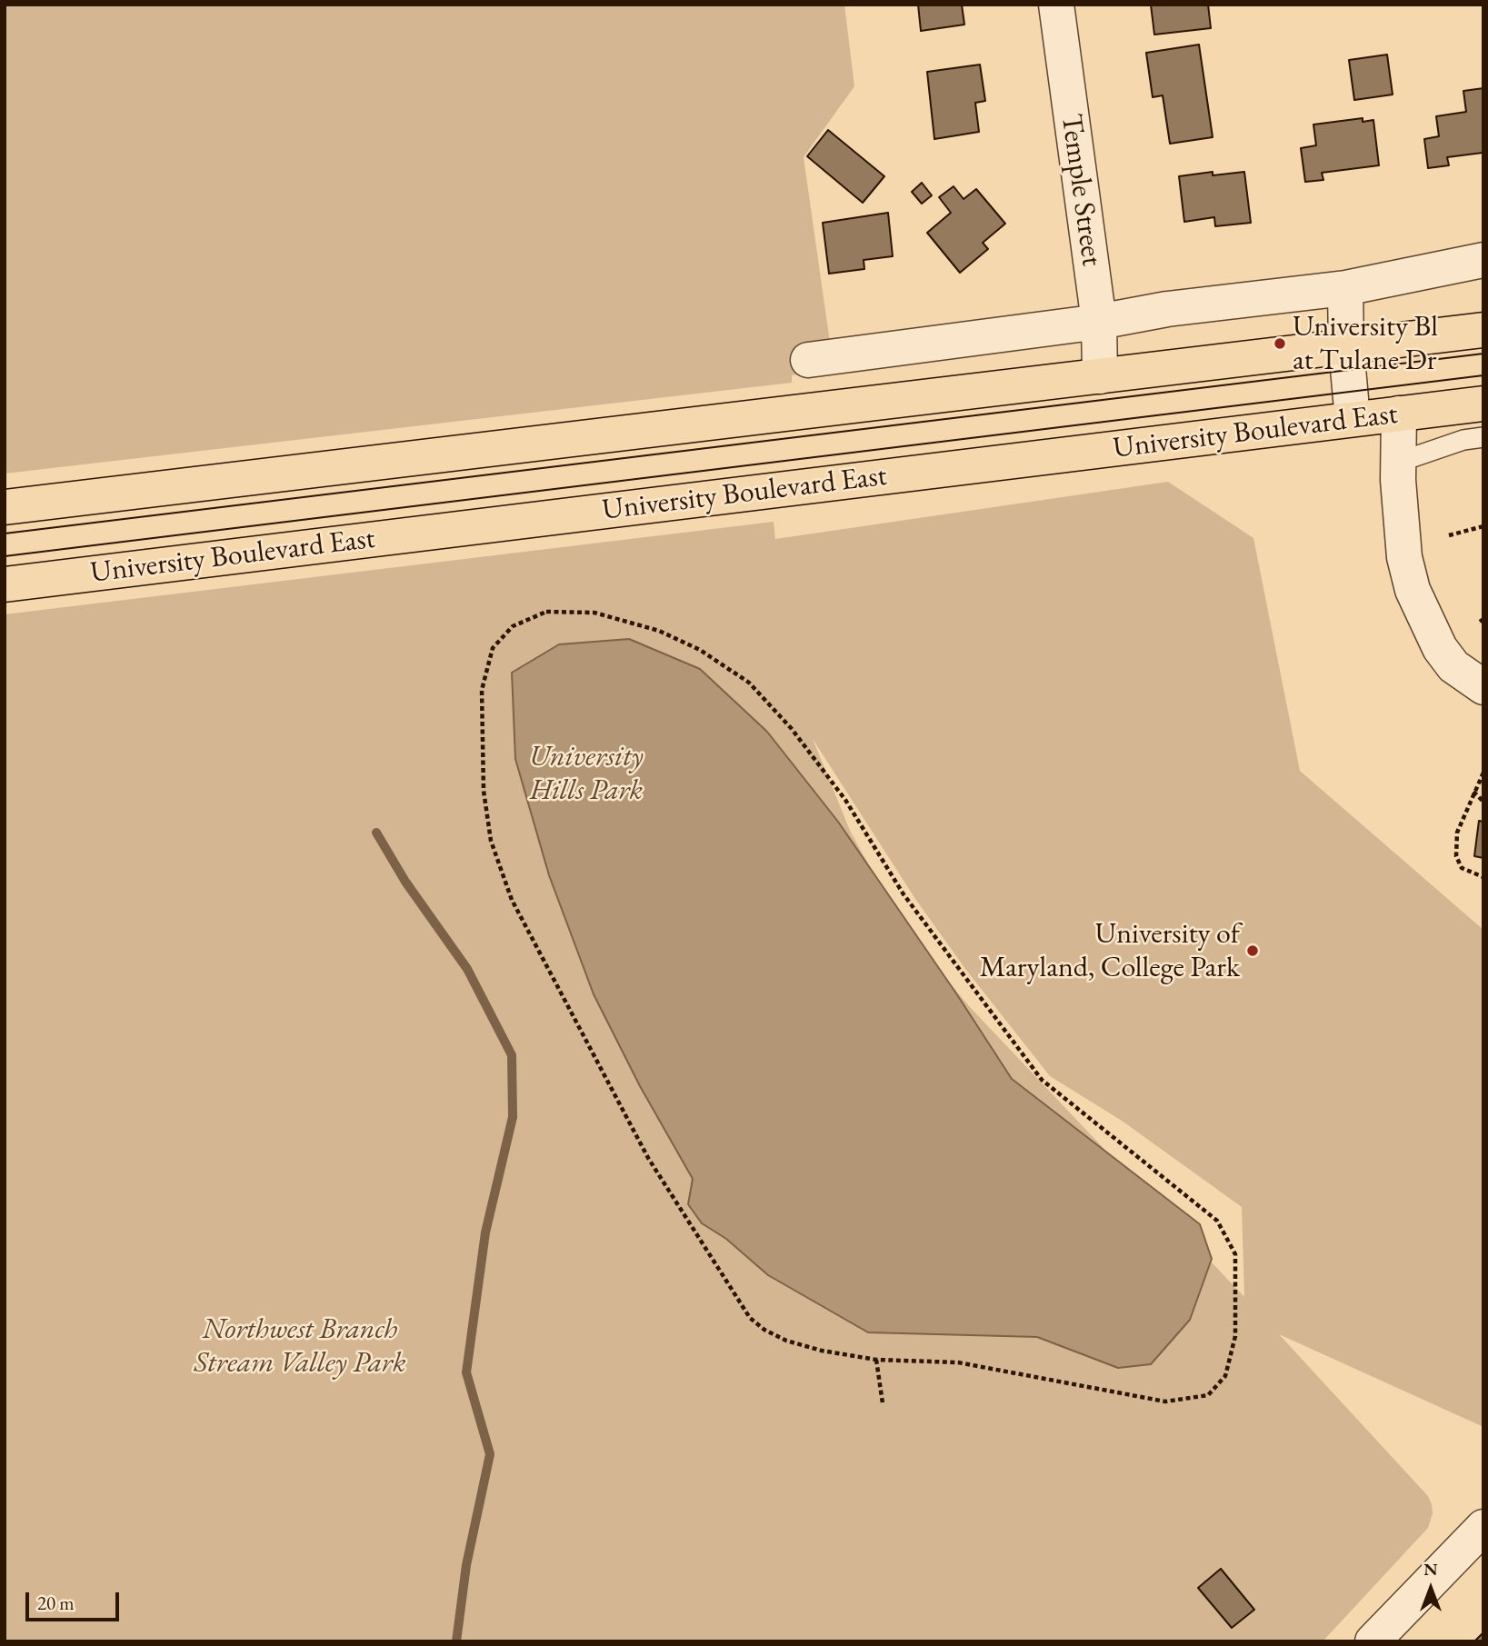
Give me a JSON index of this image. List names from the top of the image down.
{
  "streets": {
    "main road": ["University Boulevard East"],
    "street": ["Temple Street"]
  },
  "parks": ["University Hills Park", "Northwest Branch Stream Valley Park"],
  "places": ["University Bl at Tulane Dr", "University of Maryland, College Park"],
  "scale_bar": "20 m",
  "north": "top"
}
